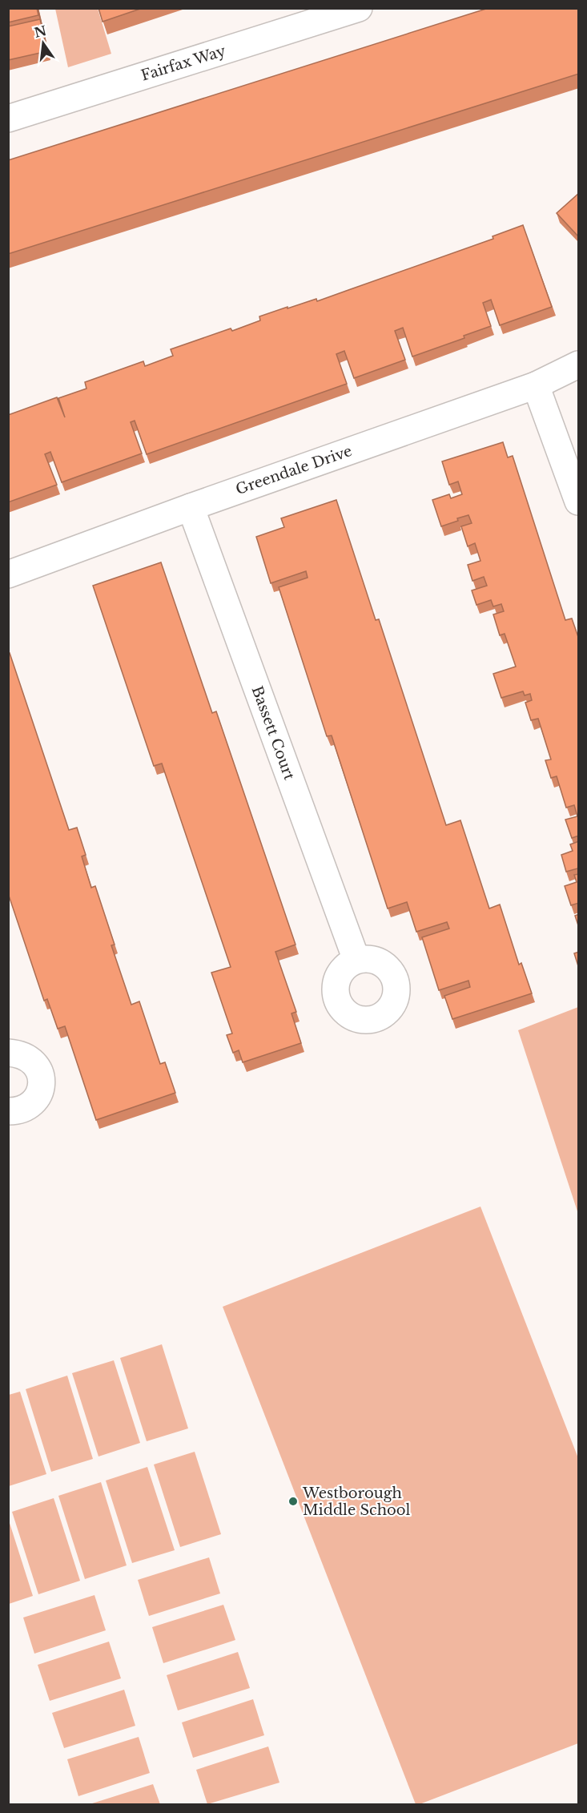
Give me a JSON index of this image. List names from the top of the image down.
{
  "streets": {
    "street": ["Fairfax Way", "Greendale Drive", "Bassett Court"]
  },
  "crossings": [
    ["Greendale Drive", "Bassett Court"]
  ],
  "places": ["Westborough Middle School"],
  "north": "top"
}
